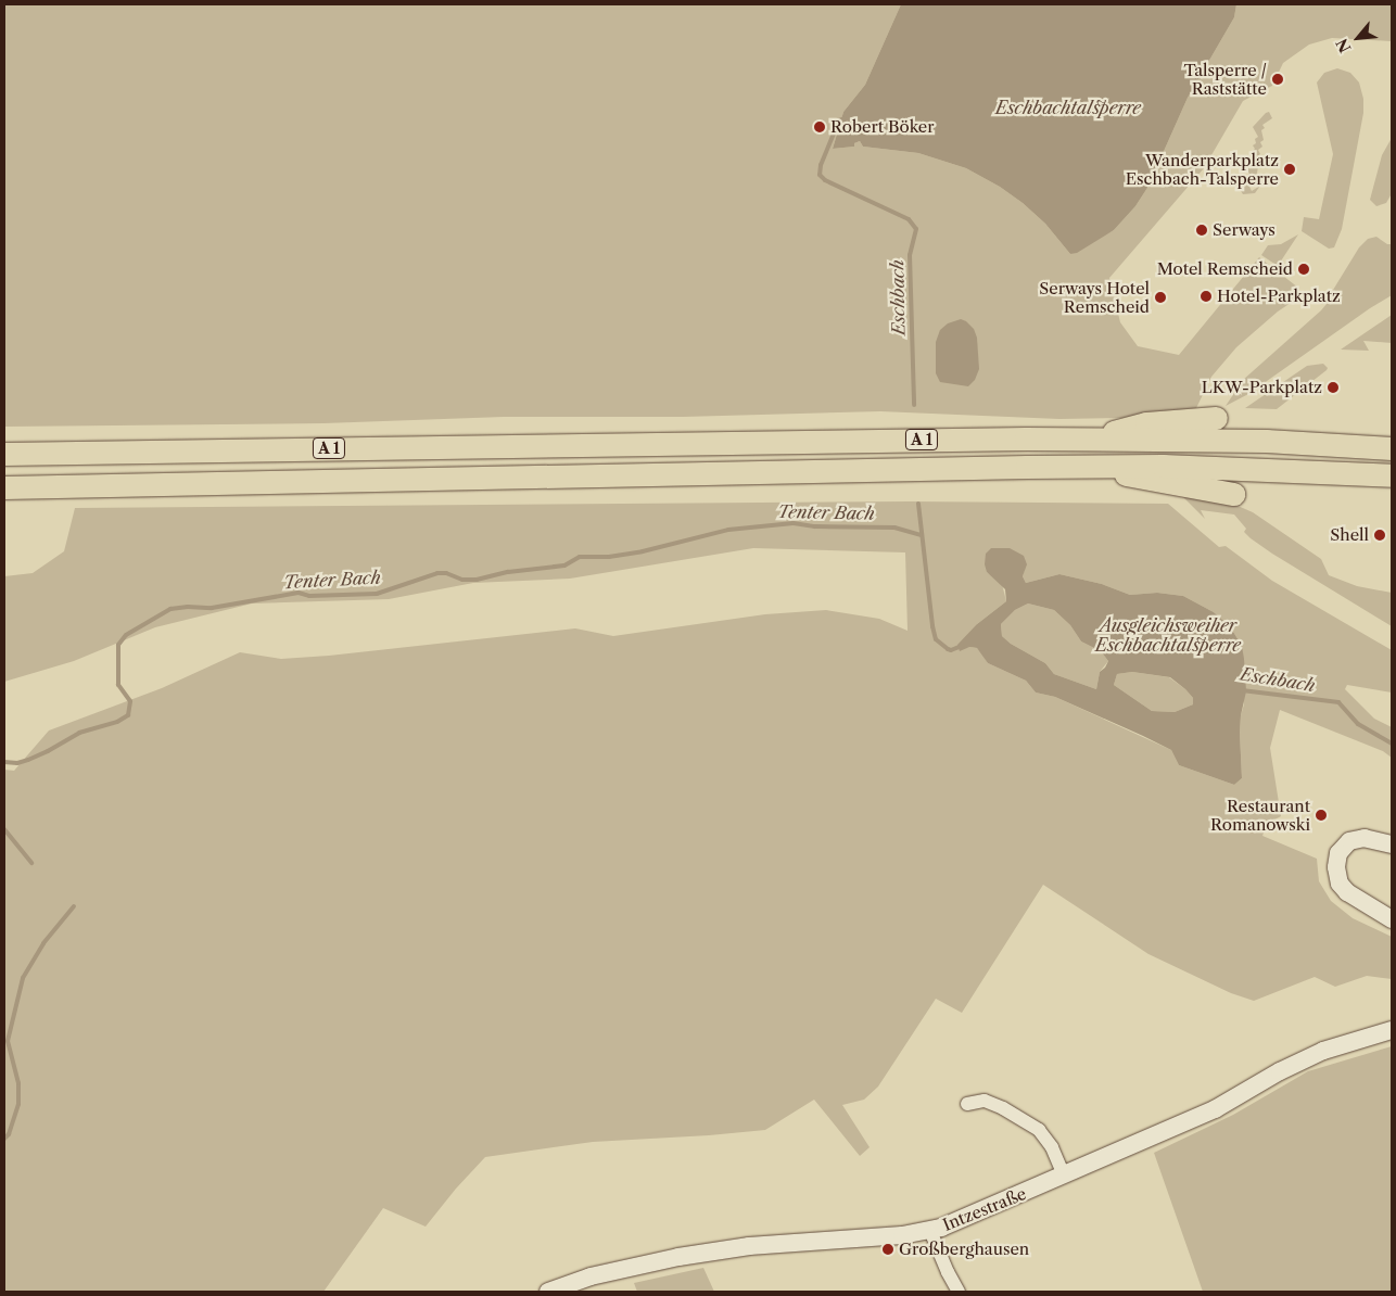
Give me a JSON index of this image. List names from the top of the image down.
{
  "streets": {
    "highway": ["A 1"],
    "main road": ["Intzestraße"]
  },
  "water": [
    "Eschbachtalsperre",
    "Eschbach",
    "Tenter Bach",
    "Ausgleichsweiher Eschbachtalsperre"
  ],
  "places": [
    "Talsperre / Raststätte",
    "Robert Böker",
    "Wanderparkplatz Eschbach-Talsperre",
    "Serways",
    "Motel Remscheid",
    "Hotel-Parkplatz",
    "Serways Hotel Remscheid",
    "LKW-Parkplatz",
    "Shell",
    "Restaurant Romanowski",
    "Großberghausen"
  ],
  "north": "bottom left"
}
